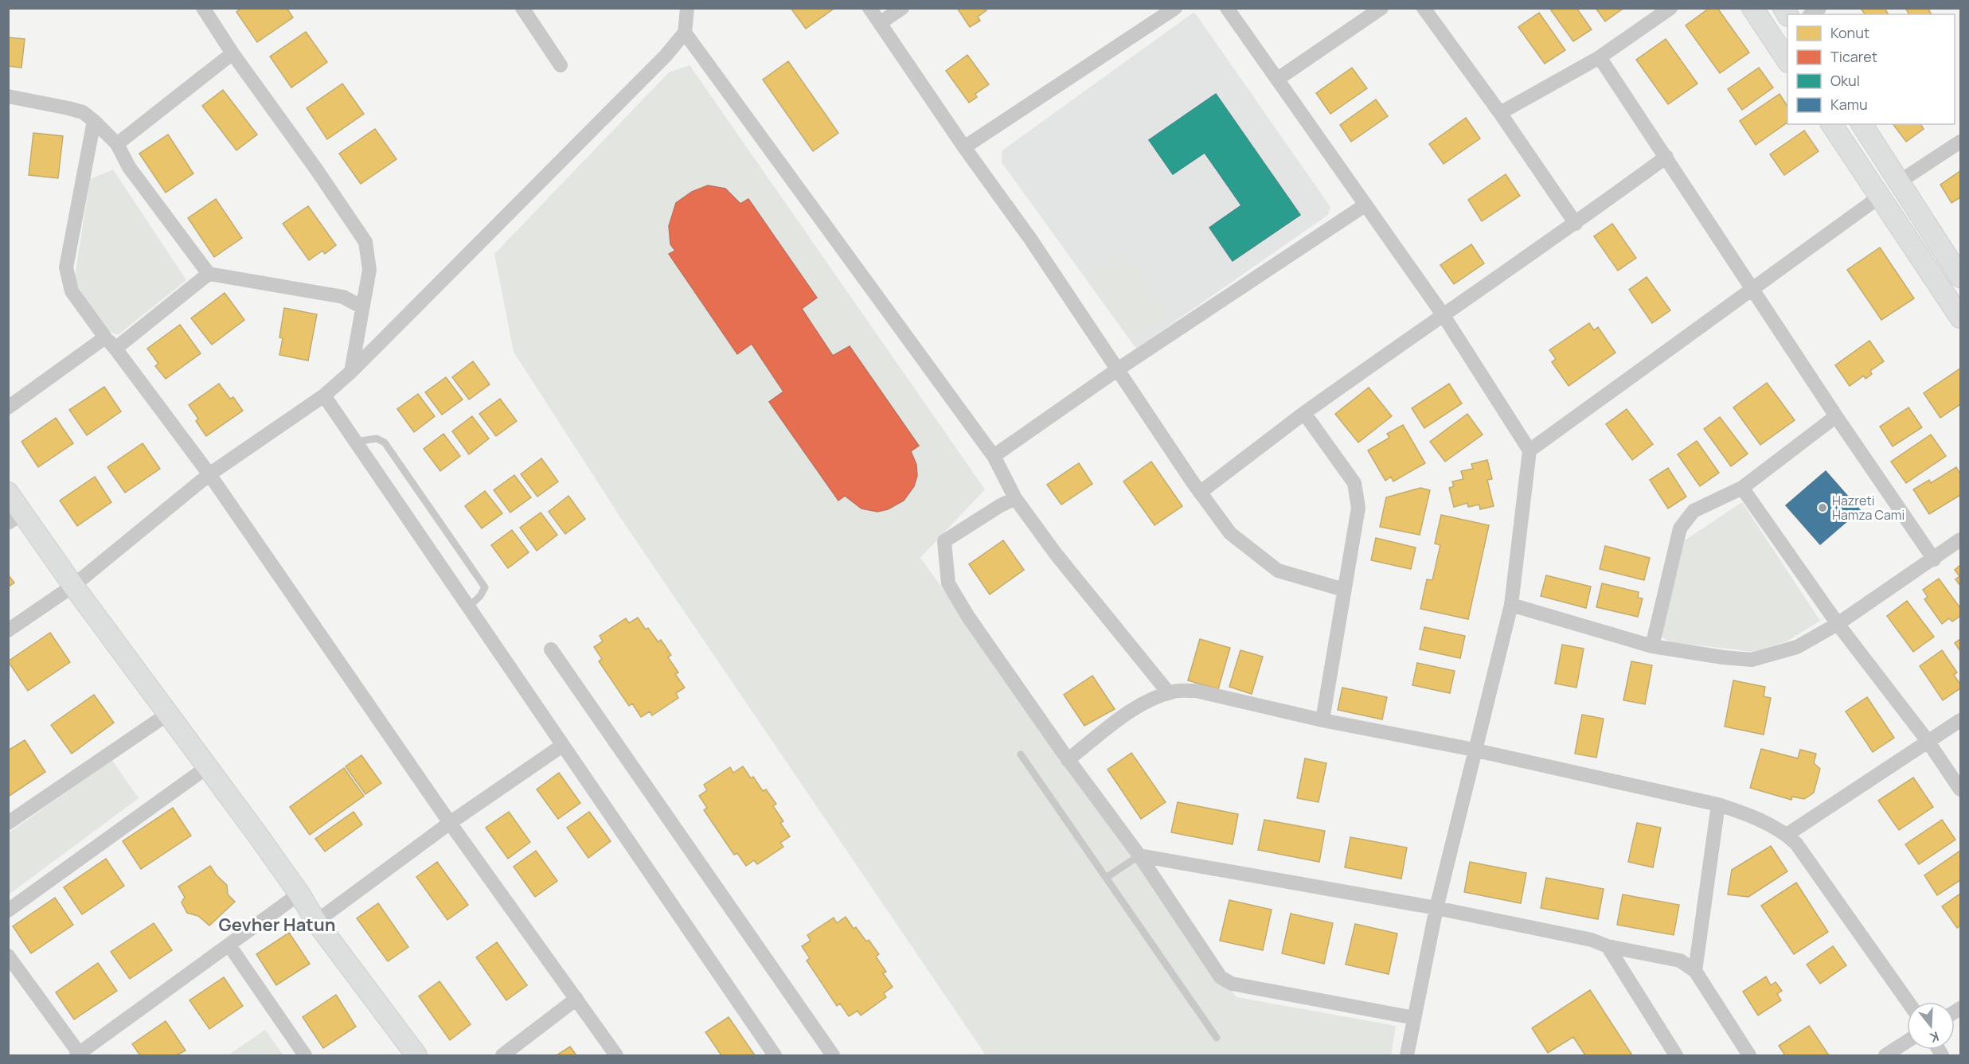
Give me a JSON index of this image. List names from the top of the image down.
{
  "districts": ["Gevher Hatun"],
  "places": ["Hazreti Hamza Cami"],
  "legend": [
    "Konut",
    "Ticaret",
    "Okul",
    "Kamu"
  ],
  "north": "bottom"
}
